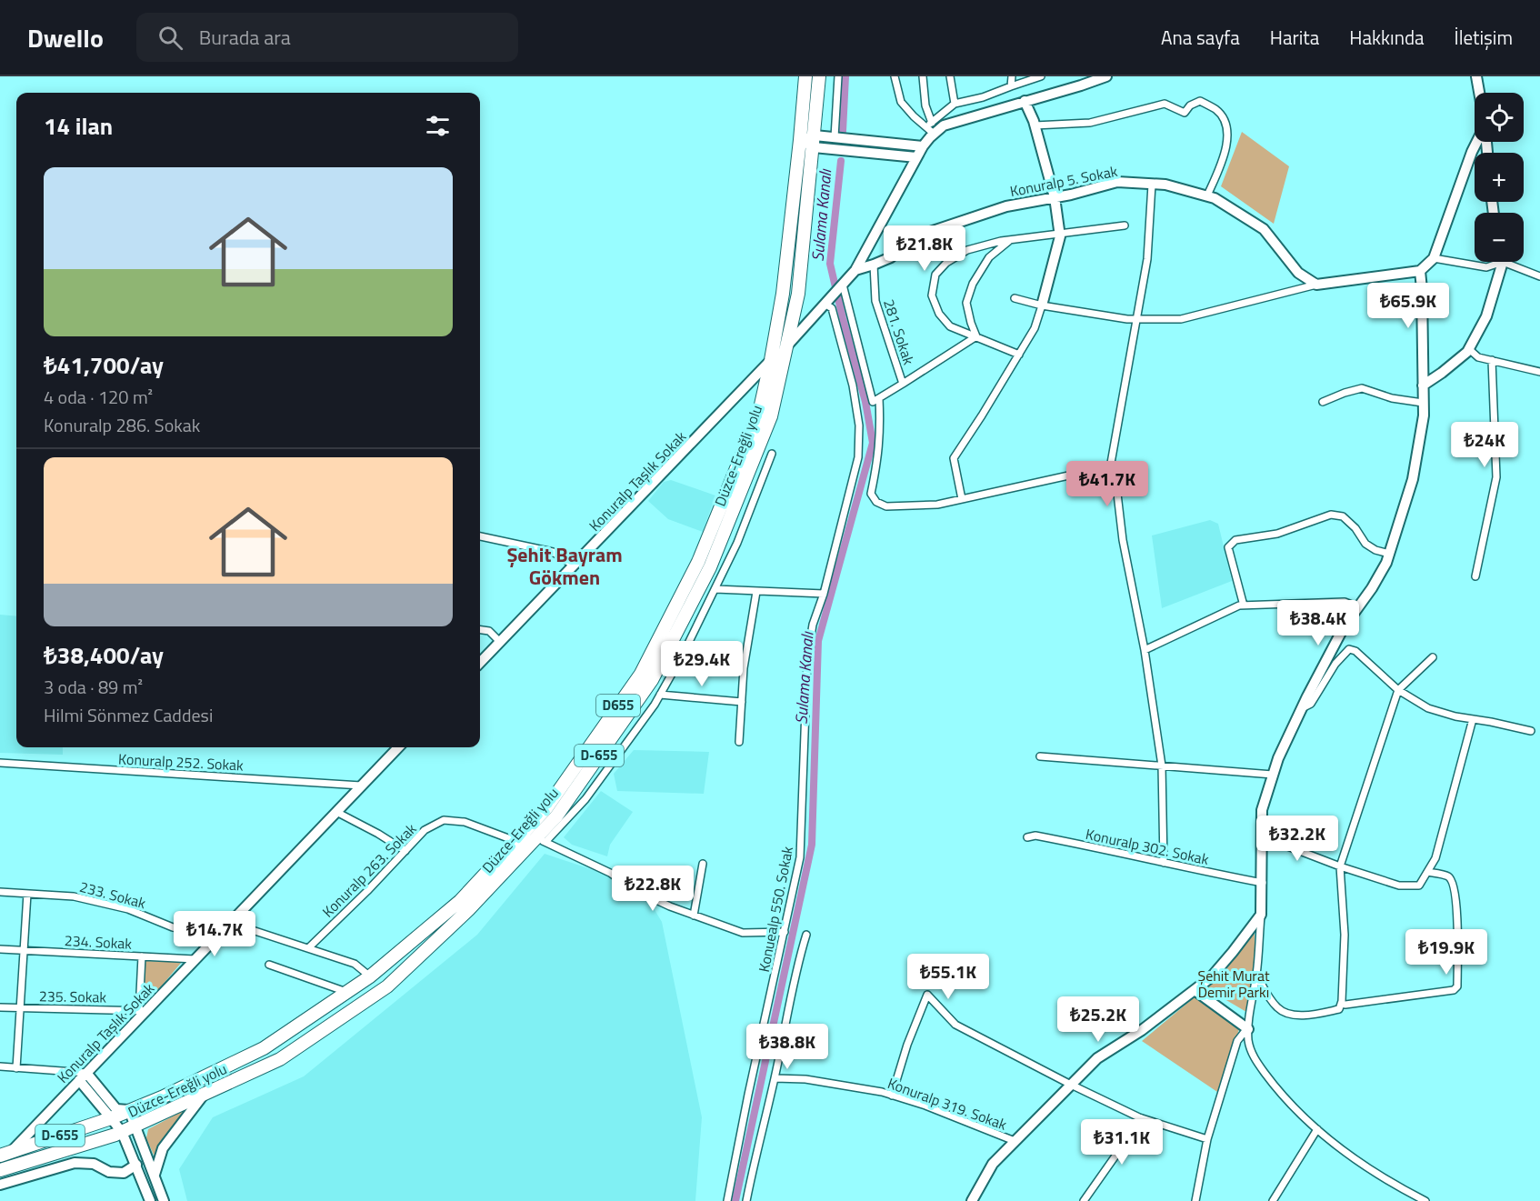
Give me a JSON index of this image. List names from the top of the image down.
{
  "streets": {
    "highway": ["Düzce-Ereğli yolu", "D655", "D-655"],
    "street": [
      "Konuralp 5. Sokak",
      "281. Sokak",
      "Konuralp Taşlık Sokak",
      "Konuralp 252. Sokak",
      "Konuralp 302. Sokak",
      "Konuralp 263. Sokak",
      "233. Sokak",
      "Konuealp 550. Sokak",
      "234. Sokak",
      "235. Sokak",
      "Konuralp 319. Sokak"
    ]
  },
  "crossings": [
    ["Konuralp 5. Sokak", "281. Sokak"],
    ["Düzce-Ereğli yolu", "Konuralp Taşlık Sokak"],
    ["Düzce-Ereğli yolu", "Konuralp 263. Sokak"],
    ["Konuralp Taşlık Sokak", "Konuralp 252. Sokak"],
    ["Konuralp Taşlık Sokak", "233. Sokak"],
    ["Konuralp Taşlık Sokak", "234. Sokak"],
    ["Konuralp Taşlık Sokak", "235. Sokak"]
  ],
  "districts": ["Şehit Bayram Gökmen"],
  "water": ["Sulama Kanalı"],
  "parks": ["Şehit Murat Demir Parkı"],
  "page": {
    "header": "Dwello",
    "search": "Burada ara",
    "nav": [
      "Ana sayfa",
      "Harita",
      "Hakkında",
      "İletişim"
    ],
    "map_buttons": ["+", "−"],
    "heading": "14 ilan",
    "list": [
      {
        "name": "₺41,700/ay",
        "note": "4 oda · 120 m² · Konuralp 286. Sokak"
      },
      {
        "name": "₺38,400/ay",
        "note": "3 oda · 89 m² · Hilmi Sönmez Caddesi"
      }
    ],
    "price": [
      "₺21.8K",
      "₺65.9K",
      "₺24K",
      "₺41.7K",
      "₺38.4K",
      "₺29.4K",
      "₺32.2K",
      "₺22.8K",
      "₺14.7K",
      "₺19.9K",
      "₺55.1K",
      "₺25.2K",
      "₺38.8K",
      "₺31.1K"
    ]
  }
}
